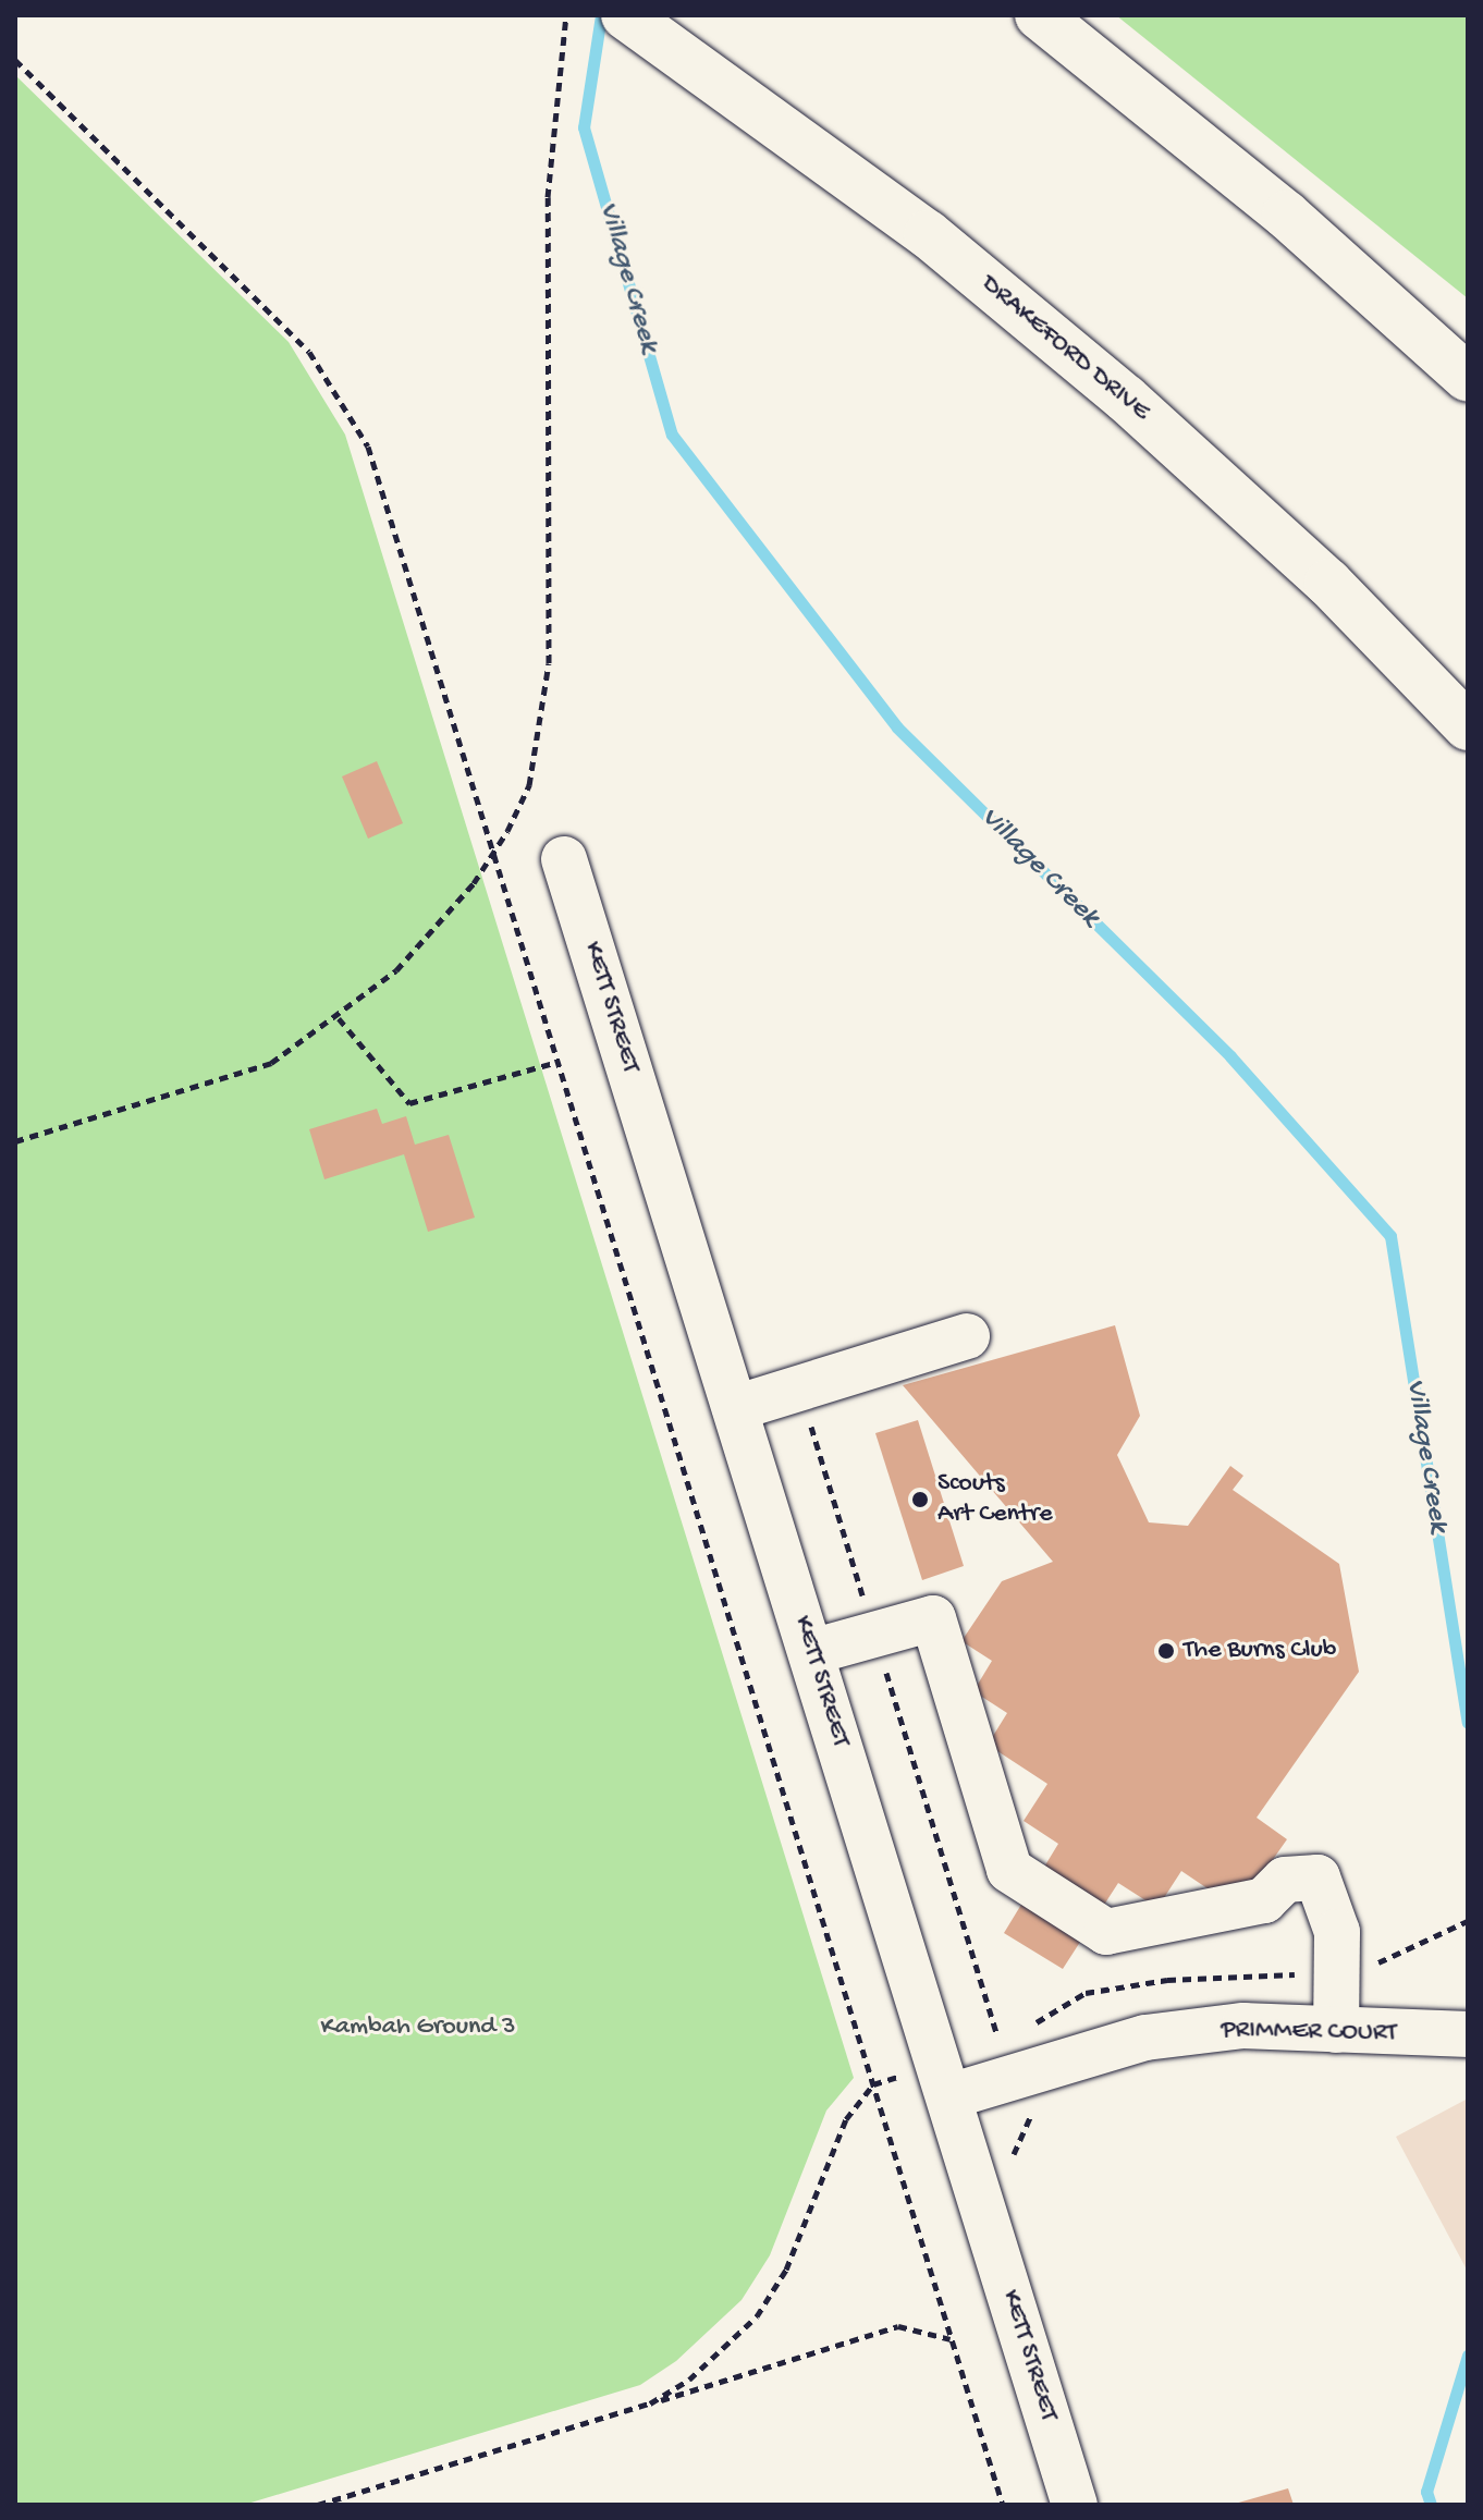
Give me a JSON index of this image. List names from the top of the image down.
{
  "streets": {
    "highway": ["DRAKEFORD DRIVE"],
    "street": ["KETT STREET", "PRIMMER COURT"]
  },
  "crossings": [
    ["KETT STREET", "PRIMMER COURT"]
  ],
  "water": ["Village Creek"],
  "parks": ["Kambah Ground 3"],
  "places": ["Scouts Art Centre", "The Burns Club"]
}
